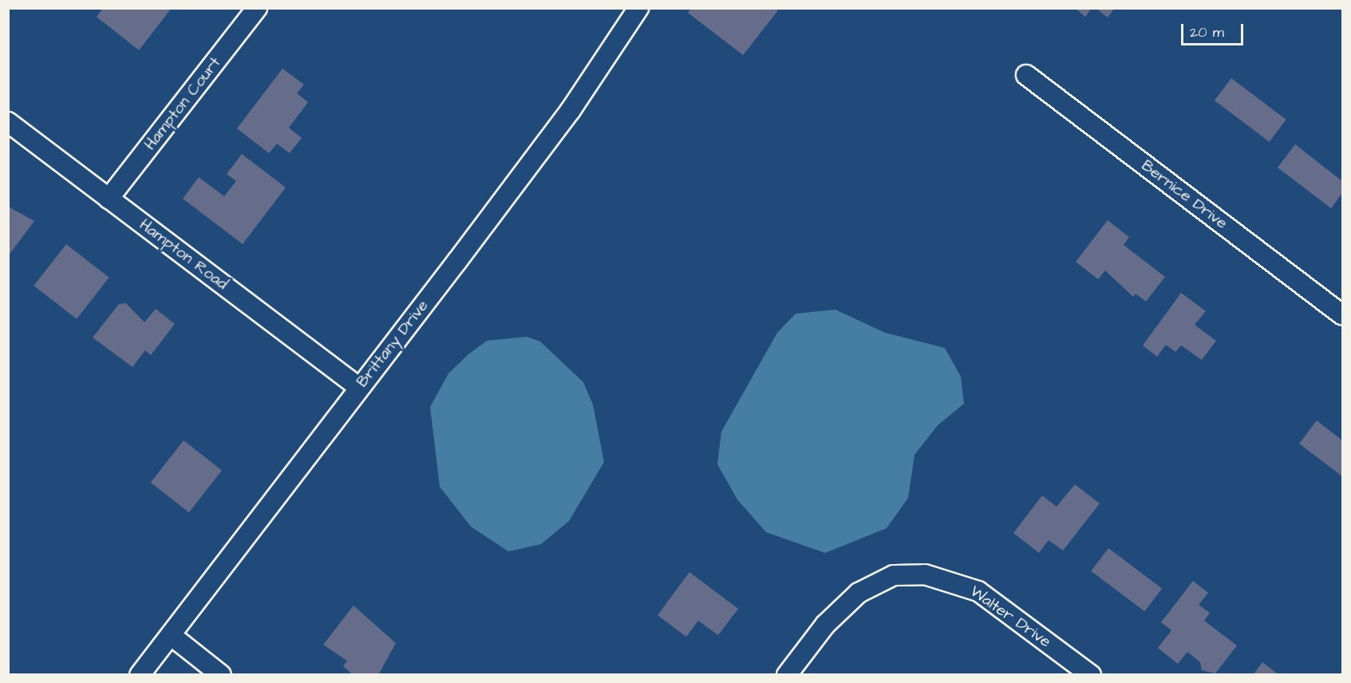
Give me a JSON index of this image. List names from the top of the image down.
{
  "streets": {
    "street": [
      "Hampton Court",
      "Bernice Drive",
      "Hampton Road",
      "Brittany Drive",
      "Walter Drive"
    ]
  },
  "crossings": [
    ["Hampton Court", "Hampton Road"],
    ["Hampton Road", "Brittany Drive"]
  ],
  "scale_bar": "20 m"
}
